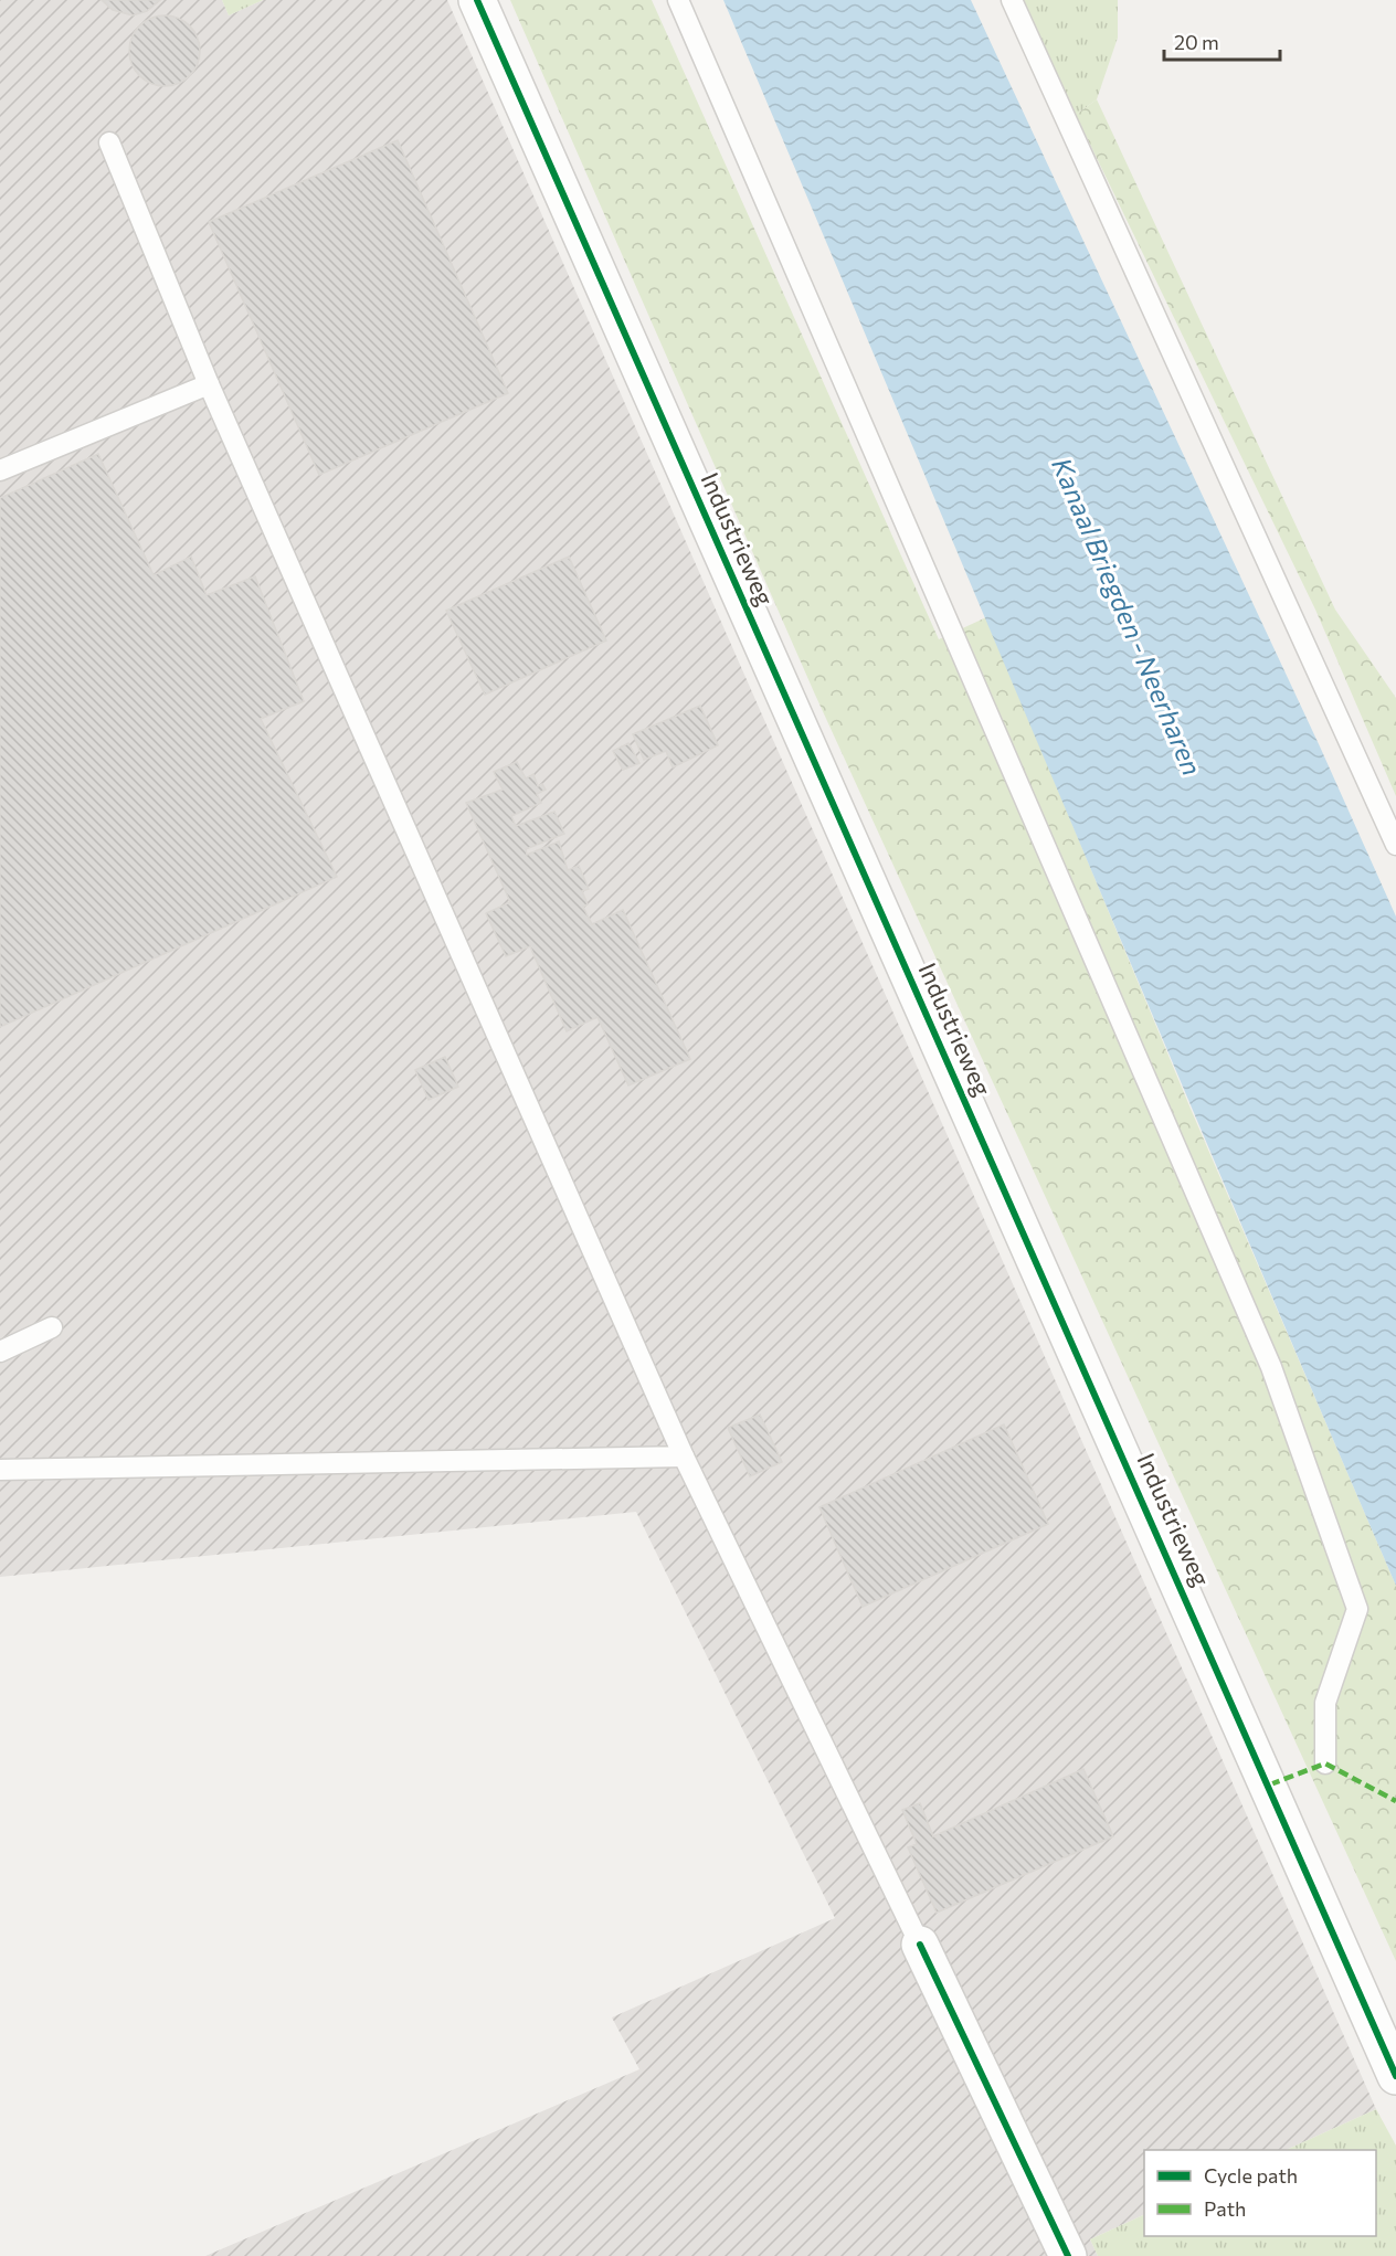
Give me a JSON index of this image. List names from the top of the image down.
{
  "streets": {
    "street": ["Industrieweg"]
  },
  "water": ["Kanaal Briegden - Neerharen"],
  "legend": ["Cycle path", "Path"],
  "scale_bar": "20 m"
}
